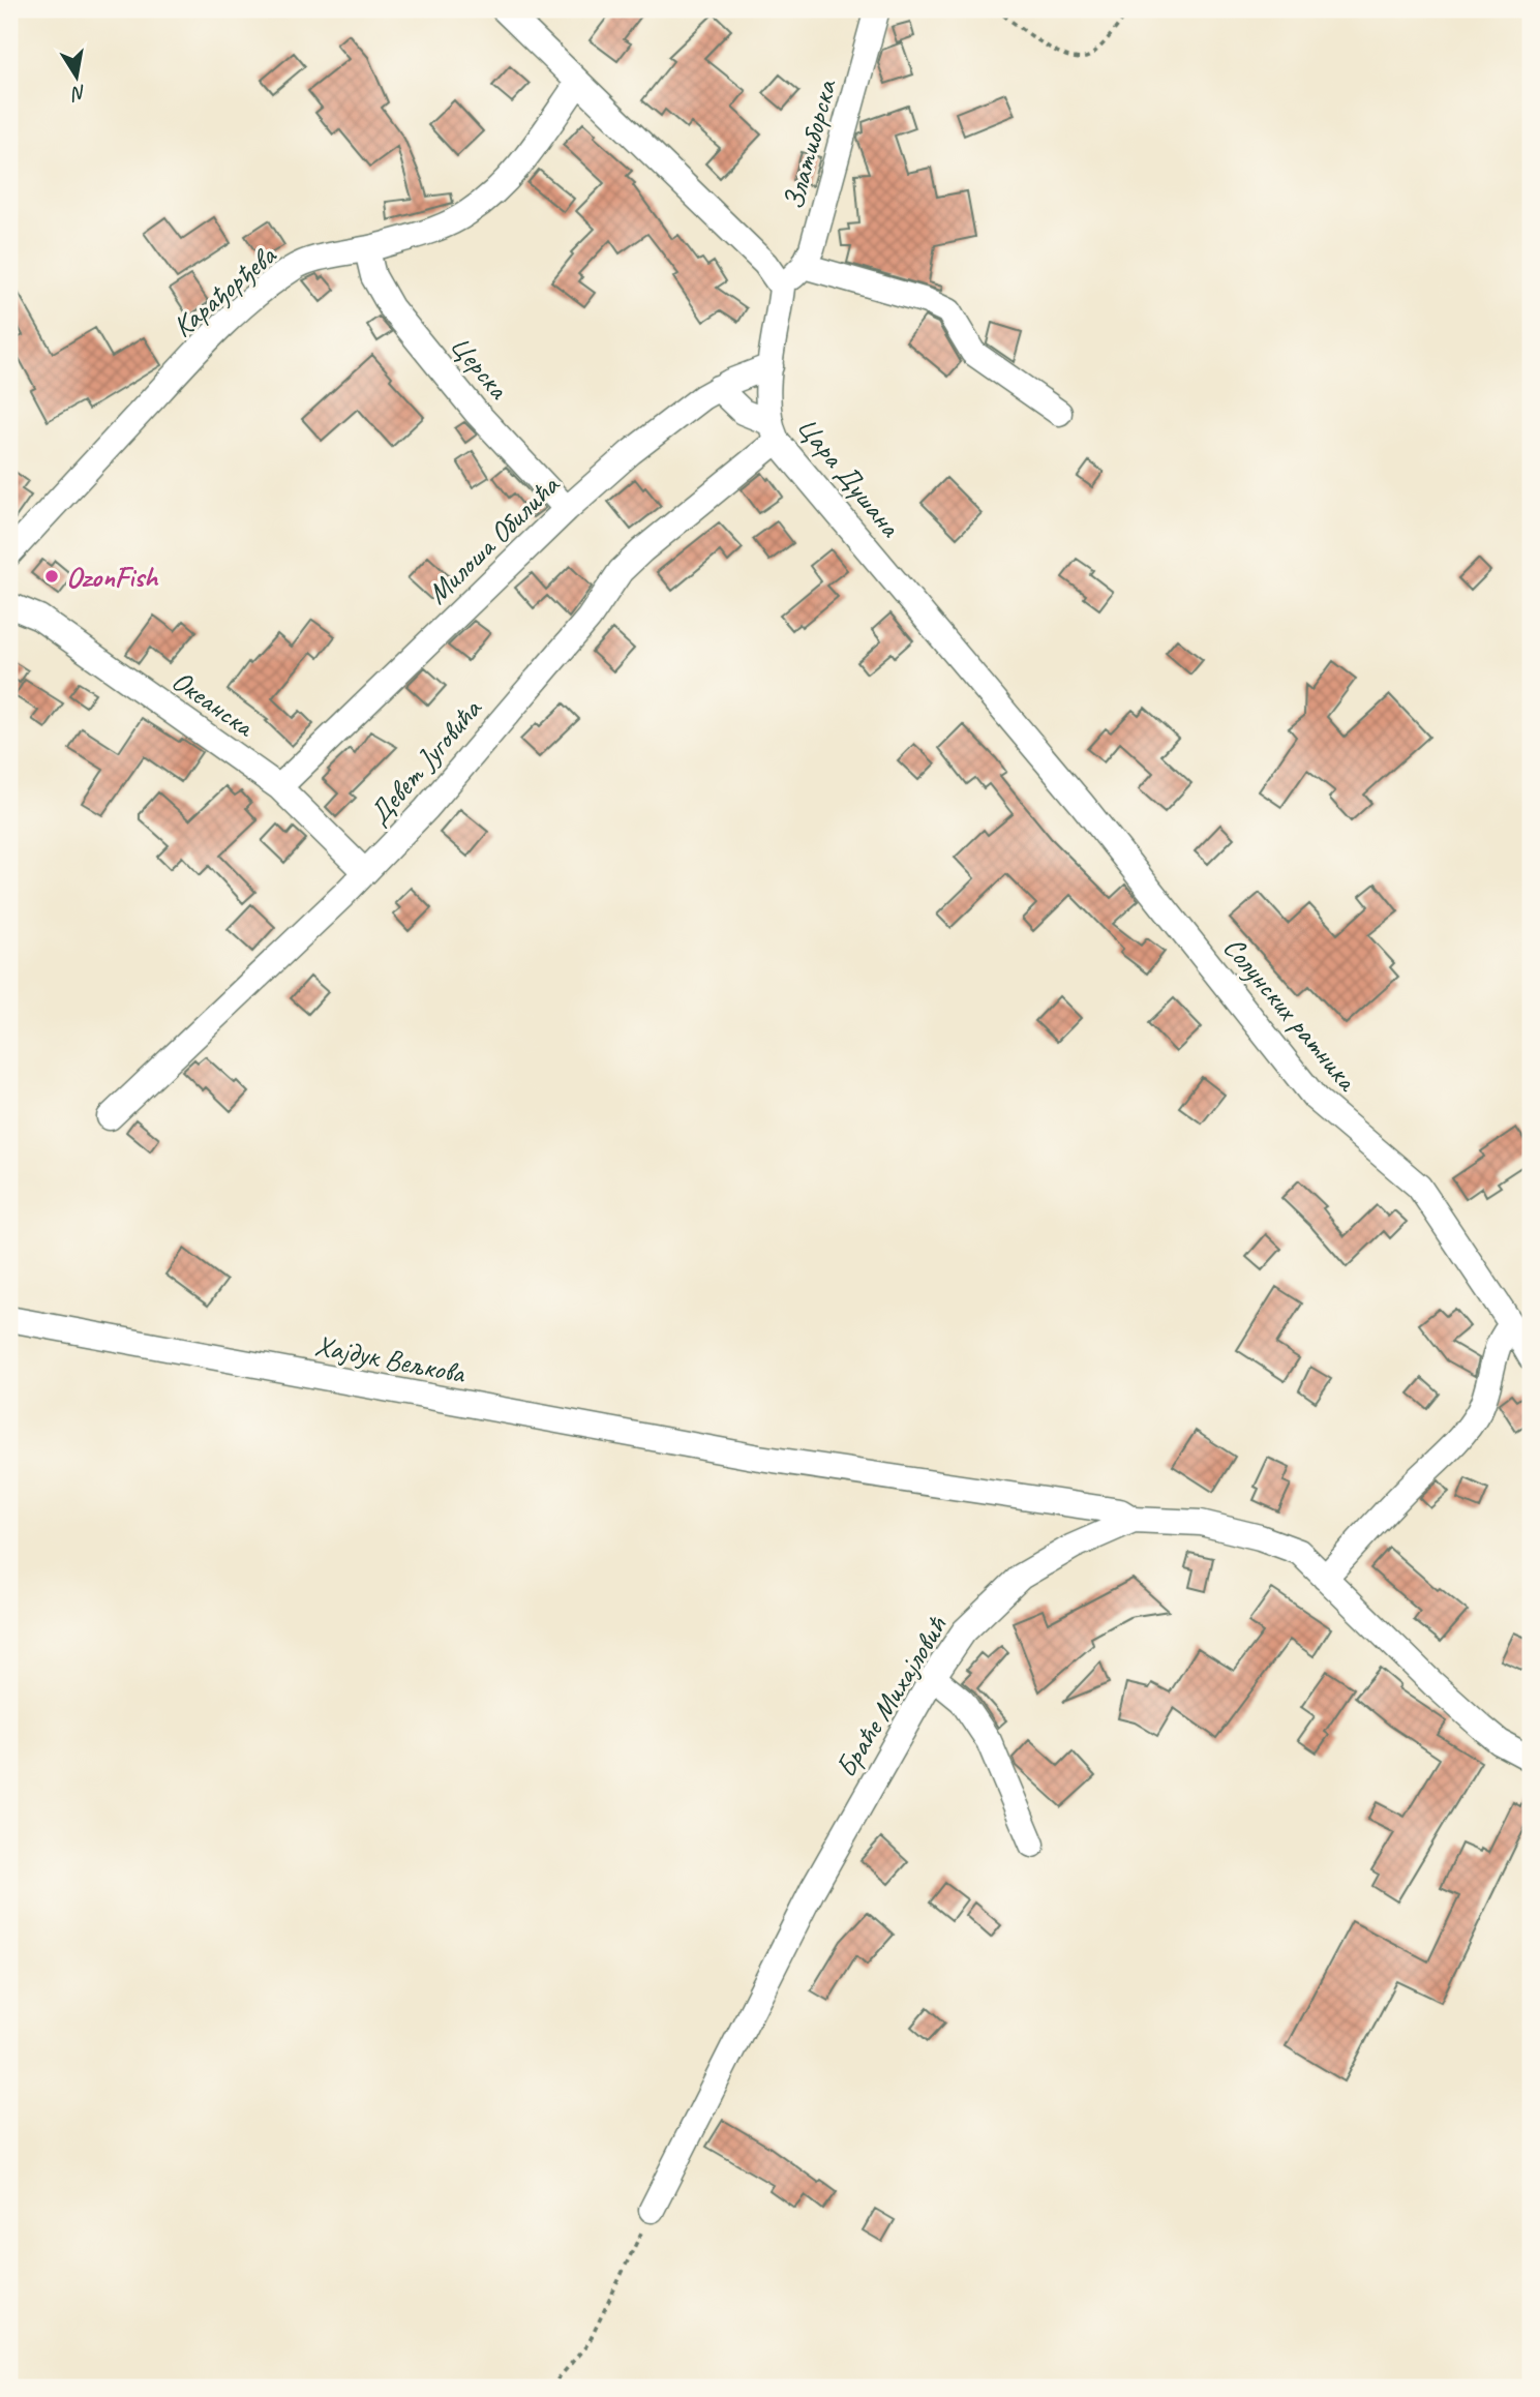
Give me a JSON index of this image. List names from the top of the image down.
{
  "streets": {
    "street": [
      "Златиборска",
      "Карађорђева",
      "Церска",
      "Цара Душана",
      "Милоша Обилића",
      "Океанска",
      "Девет Југовића",
      "Солунских ратника",
      "Хајдук Вељкова",
      "Браће Михајловић"
    ]
  },
  "crossings": [
    ["Златиборска", "Цара Душана"],
    ["Карађорђева", "Церска"],
    ["Церска", "Милоша Обилића"],
    ["Цара Душана", "Милоша Обилића"],
    ["Цара Душана", "Девет Југовића"],
    ["Цара Душана", "Солунских ратника"],
    ["Милоша Обилића", "Океанска"],
    ["Океанска", "Девет Југовића"],
    ["Хајдук Вељкова", "Браће Михајловић"]
  ],
  "places": ["OzonFish"],
  "north": "bottom"
}
